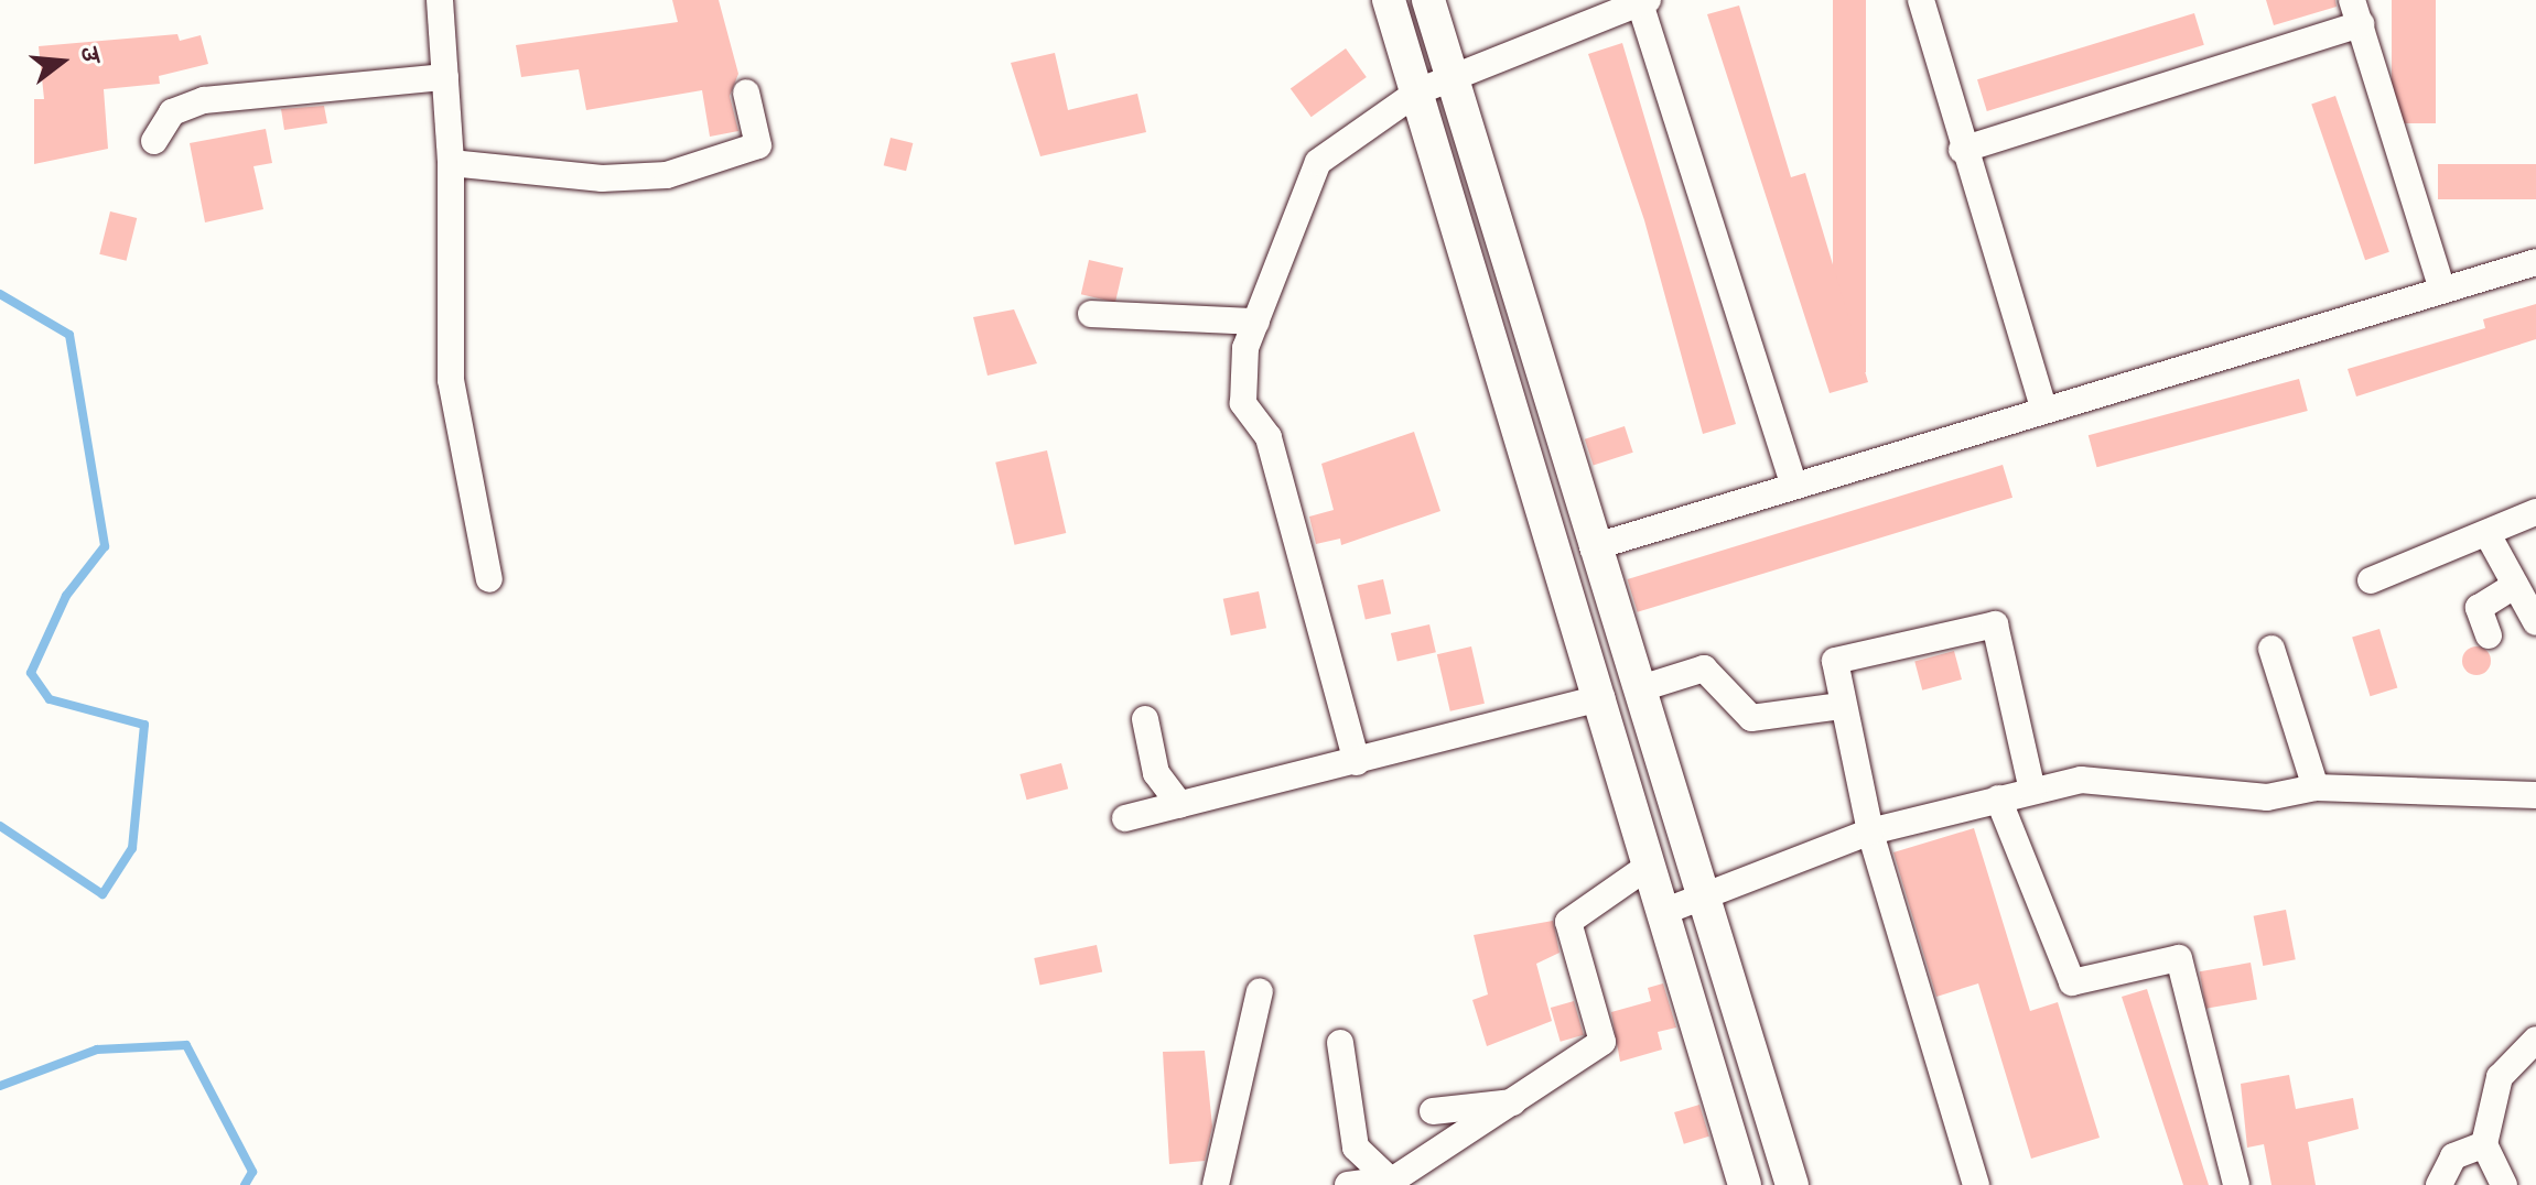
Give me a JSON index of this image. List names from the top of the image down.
{
  "north": "right"
}
